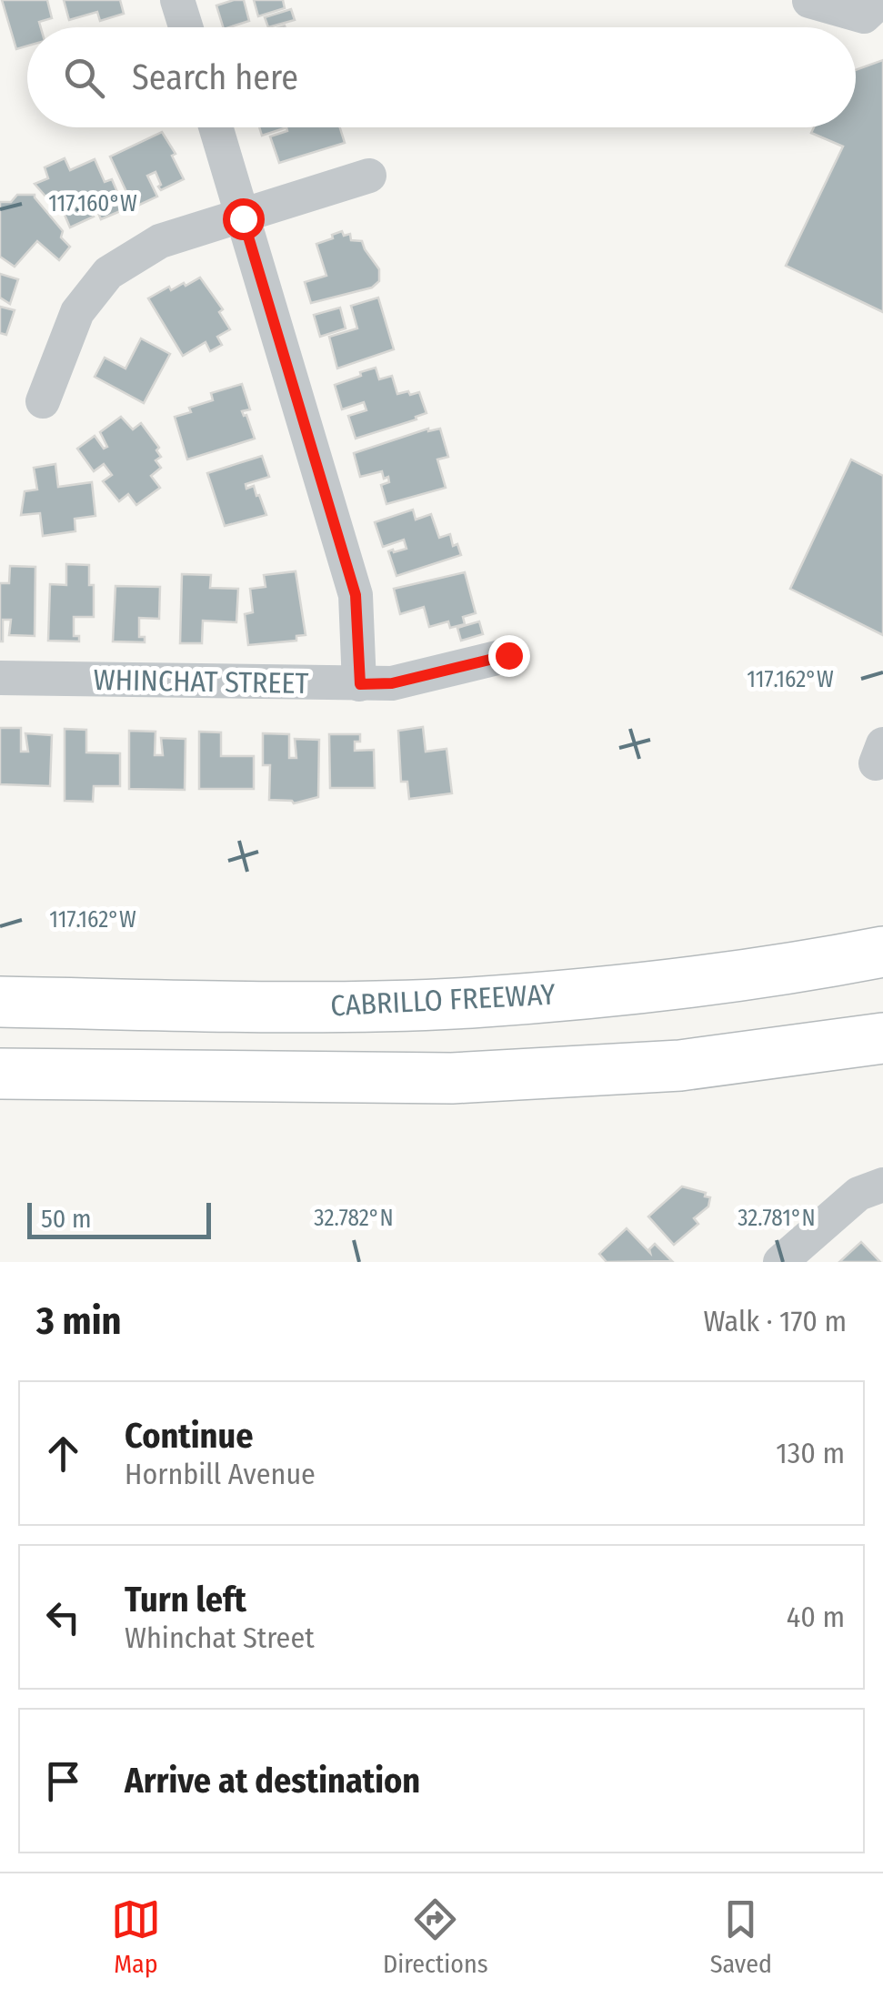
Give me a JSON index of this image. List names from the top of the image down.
{
  "streets": {
    "highway": ["CABRILLO FREEWAY"],
    "street": ["WHINCHAT STREET"]
  },
  "scale_bar": "50 m",
  "page": {
    "search": "Search here",
    "scale": "50 m",
    "heading": ["3 min", "Walk · 170 m"],
    "list": [
      ["Continue", "Hornbill Avenue", "130 m"],
      ["Turn left", "Whinchat Street", "40 m"],
      "Arrive at destination"
    ],
    "nav": ["Map", "Directions", "Saved"]
  },
  "coordinates": [
    "117.160°W",
    "117.162°W",
    "32.782°N",
    "32.781°N"
  ]
}
